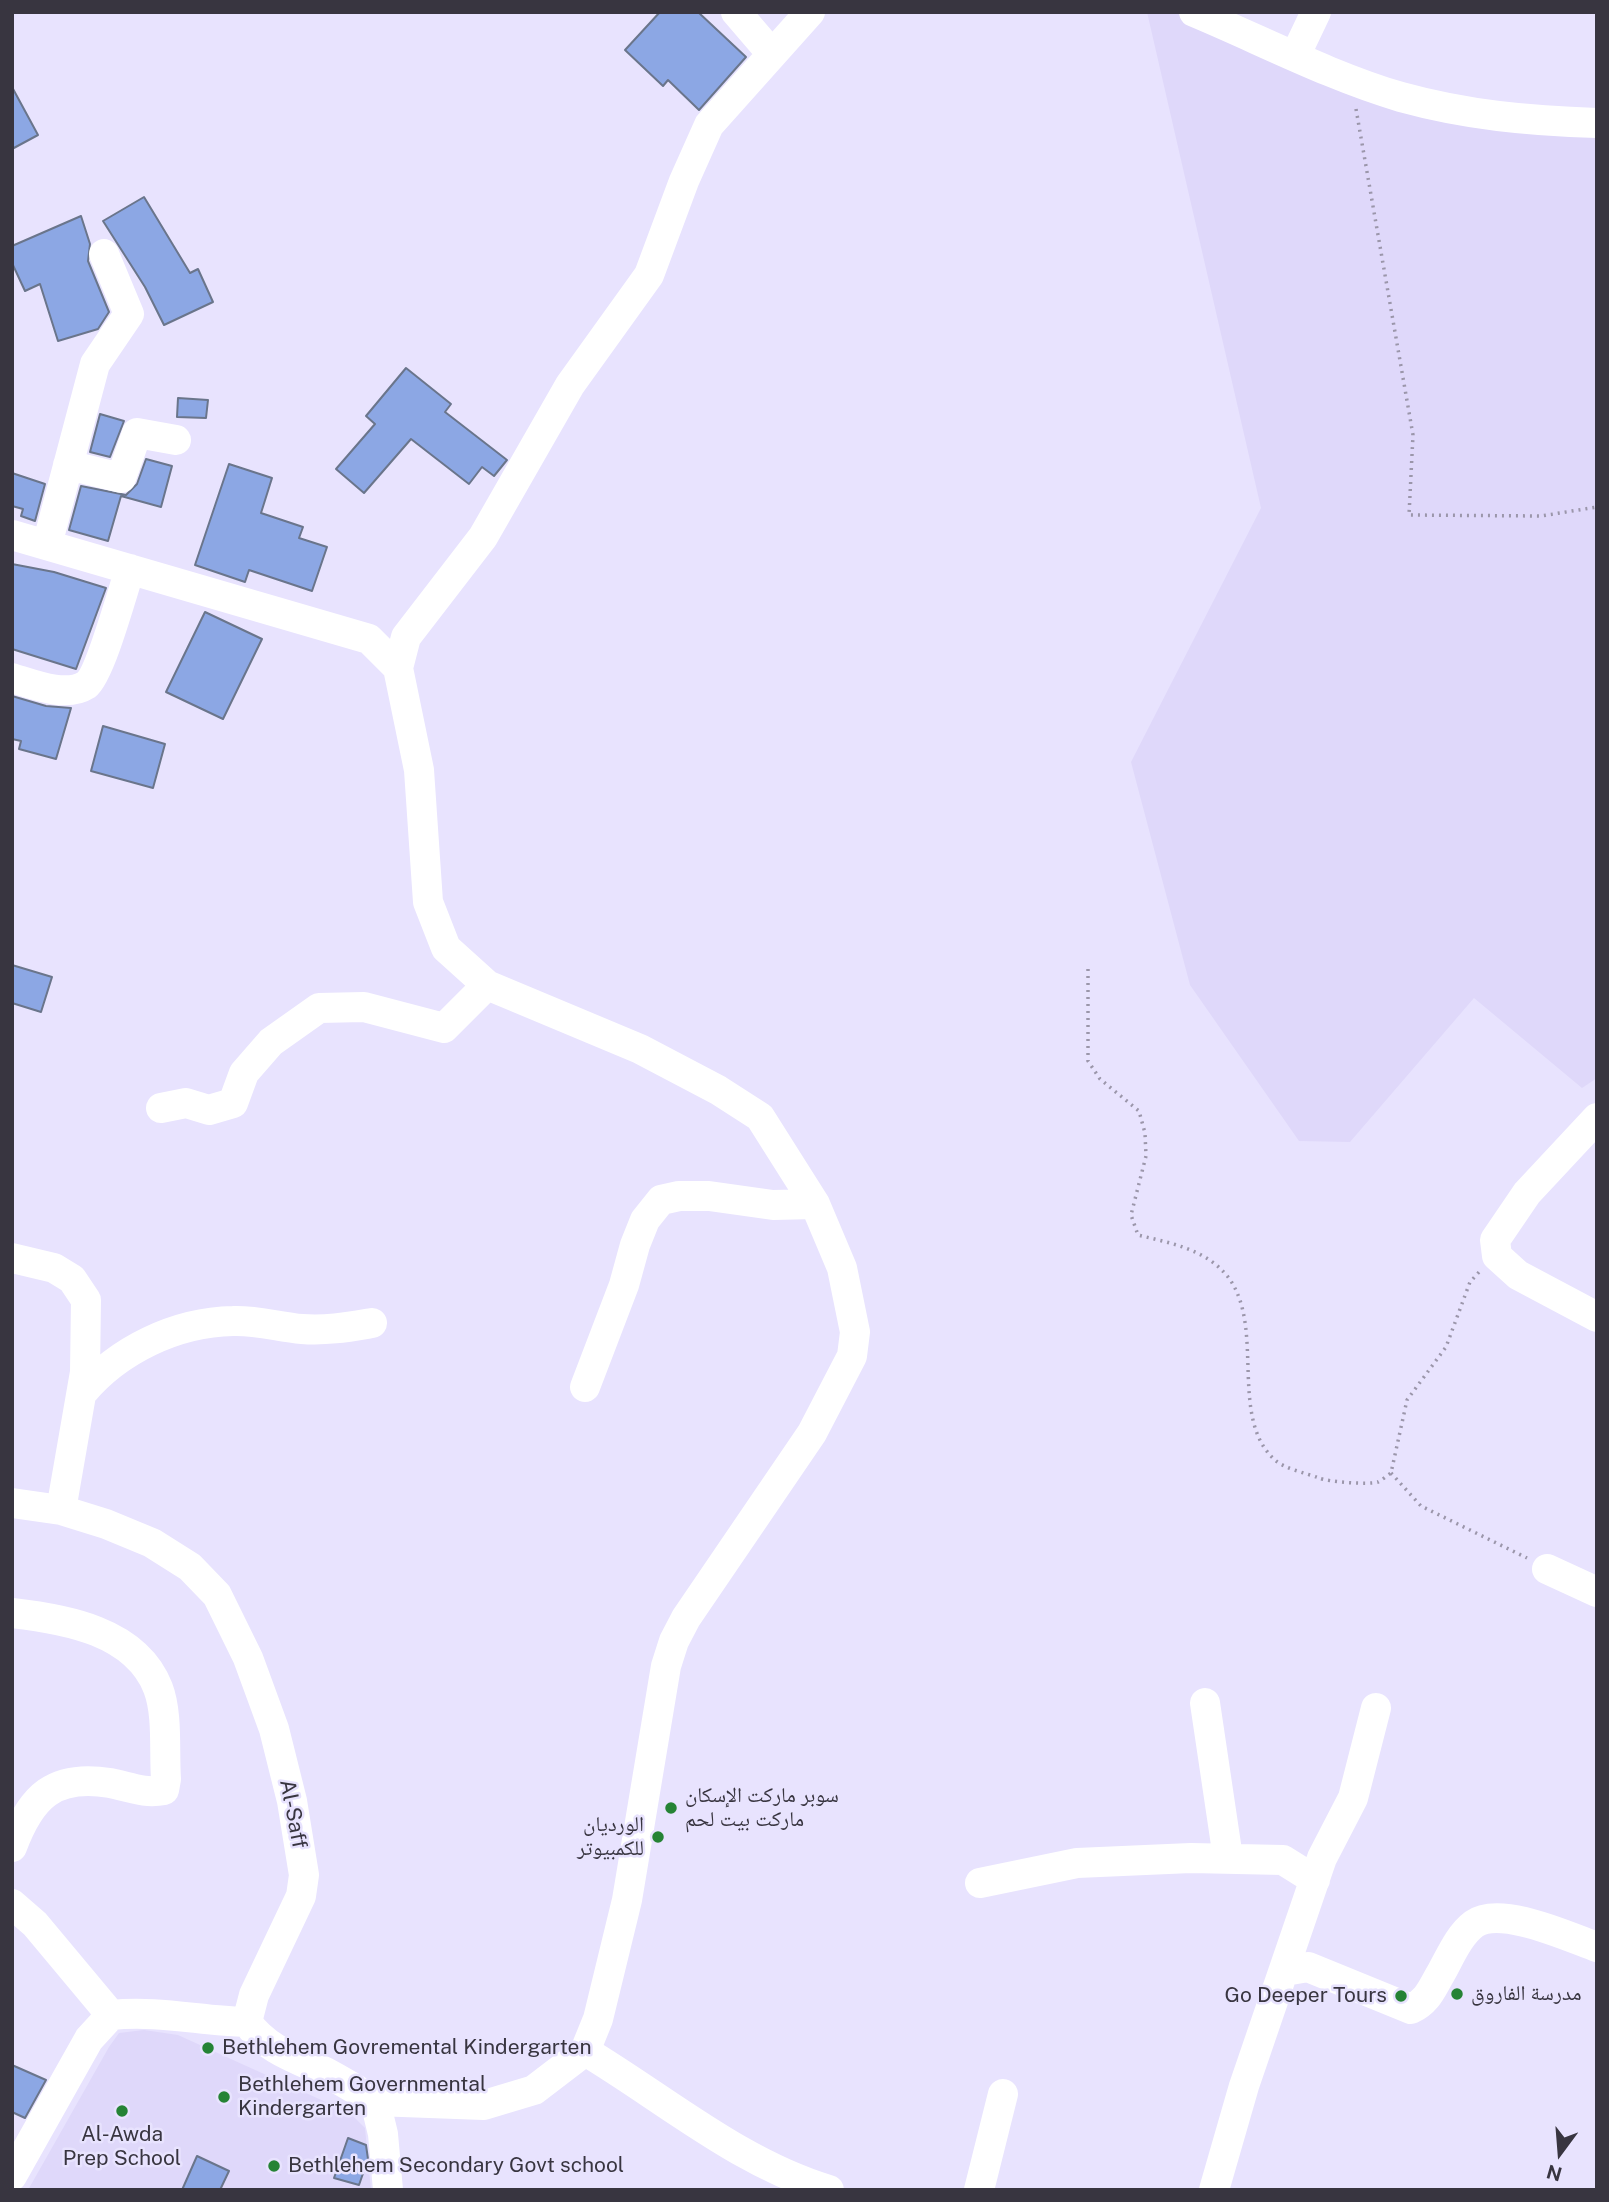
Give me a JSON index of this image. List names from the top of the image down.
{
  "streets": {
    "street": ["Al-Saff"]
  },
  "places": [
    "سوبر ماركت الإسكان ماركت بيت لحم",
    "الورديان للكمبيوتر",
    "مدرسة الفاروق",
    "Go Deeper Tours",
    "Bethlehem Govremental Kindergarten",
    "Bethlehem Governmental Kindergarten",
    "Al-Awda Prep School",
    "Bethlehem Secondary Govt school"
  ],
  "north": "bottom"
}
